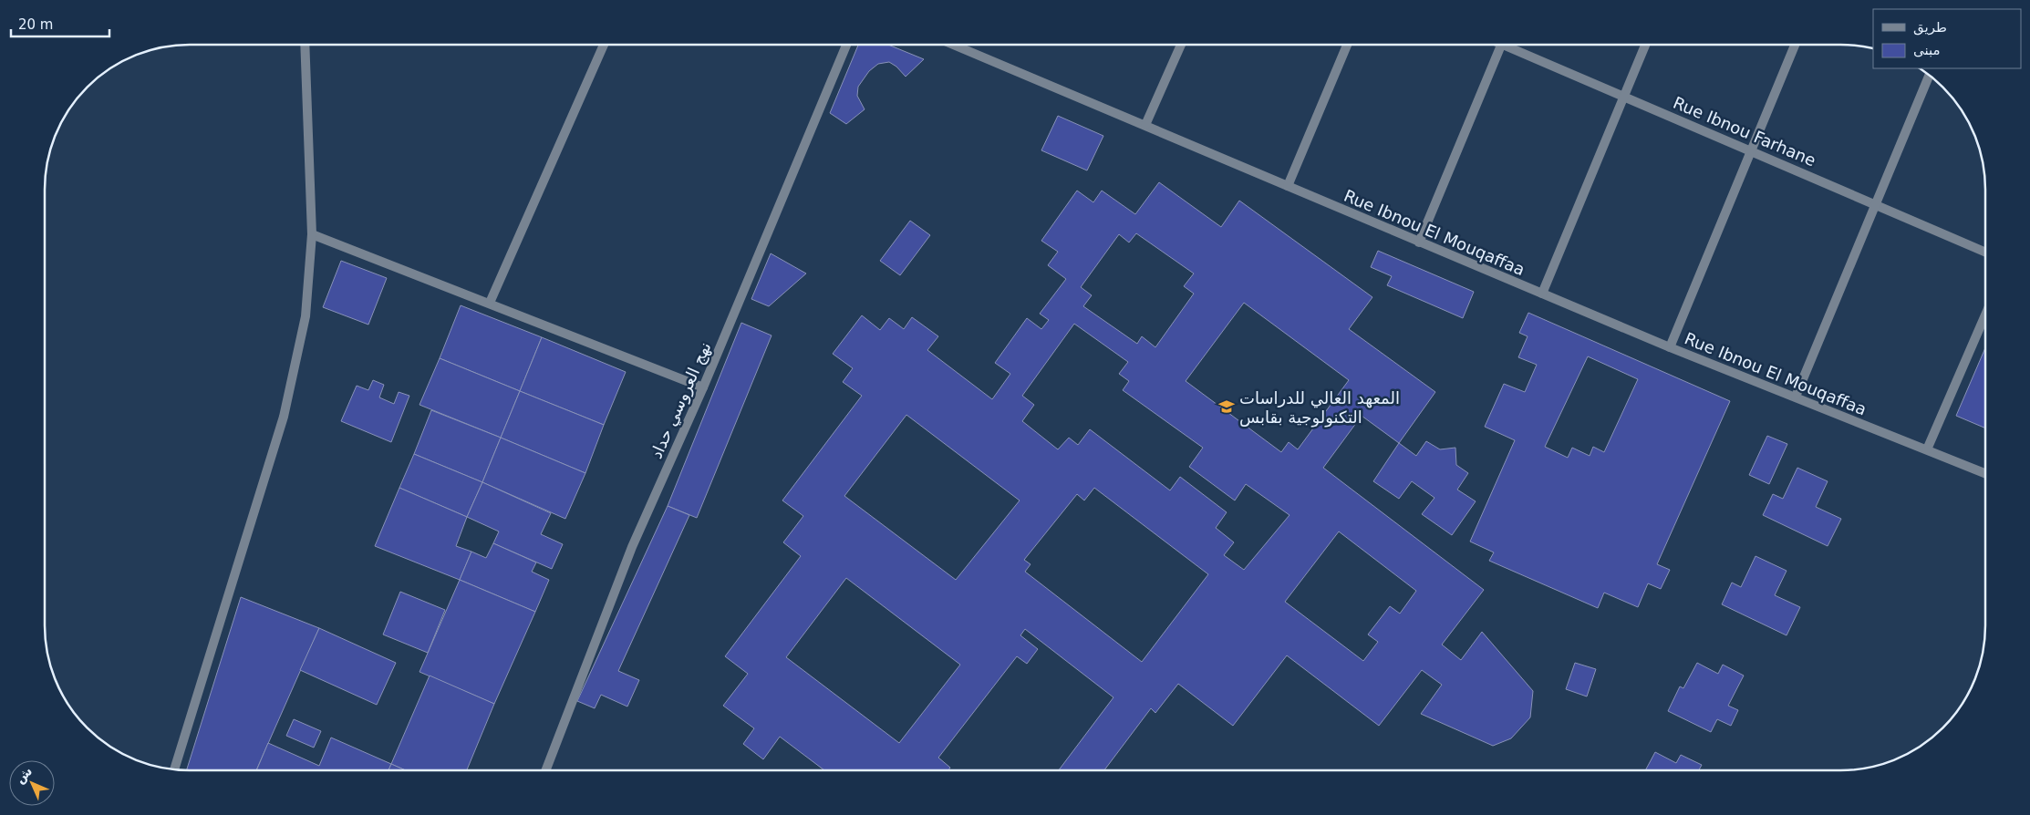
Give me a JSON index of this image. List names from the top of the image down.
{
  "streets": {
    "street": ["Rue Ibnou Farhane", "Rue Ibnou El Mouqaffaa", "نهج العروسي حداد"]
  },
  "places": {
    "school or university": ["المعهد العالي للدراسات التكنولوجية بقابس"]
  },
  "legend": ["طريق", "مبنى"],
  "scale_bar": "20 m",
  "north": "top left"
}
